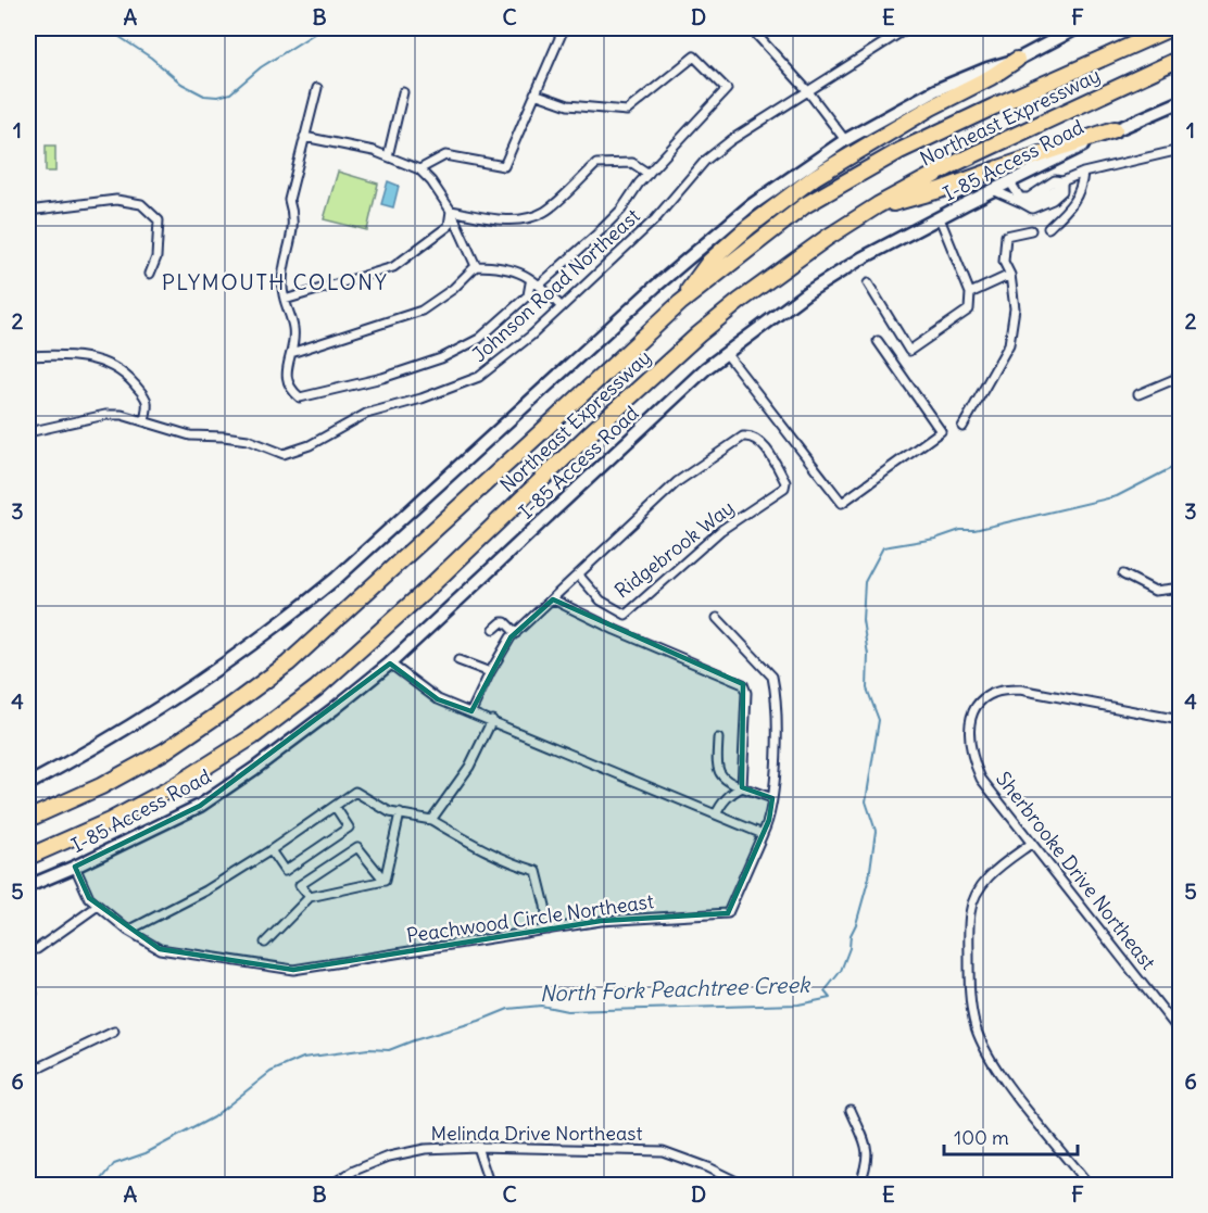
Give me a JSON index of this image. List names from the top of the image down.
{
  "streets": {
    "highway": ["Northeast Expressway"],
    "main road": ["I-85 Access Road"],
    "street": [
      "Johnson Road Northeast",
      "Ridgebrook Way",
      "Sherbrooke Drive Northeast",
      "Peachwood Circle Northeast",
      "Melinda Drive Northeast"
    ]
  },
  "crossings": [
    ["I-85 Access Road", "Peachwood Circle Northeast"]
  ],
  "districts": ["PLYMOUTH COLONY"],
  "water": ["North Fork Peachtree Creek"],
  "scale_bar": "100 m",
  "grid": {
    "columns": [
      "A",
      "B",
      "C",
      "D",
      "E",
      "F"
    ],
    "rows": [
      "1",
      "2",
      "3",
      "4",
      "5",
      "6"
    ]
  }
}
